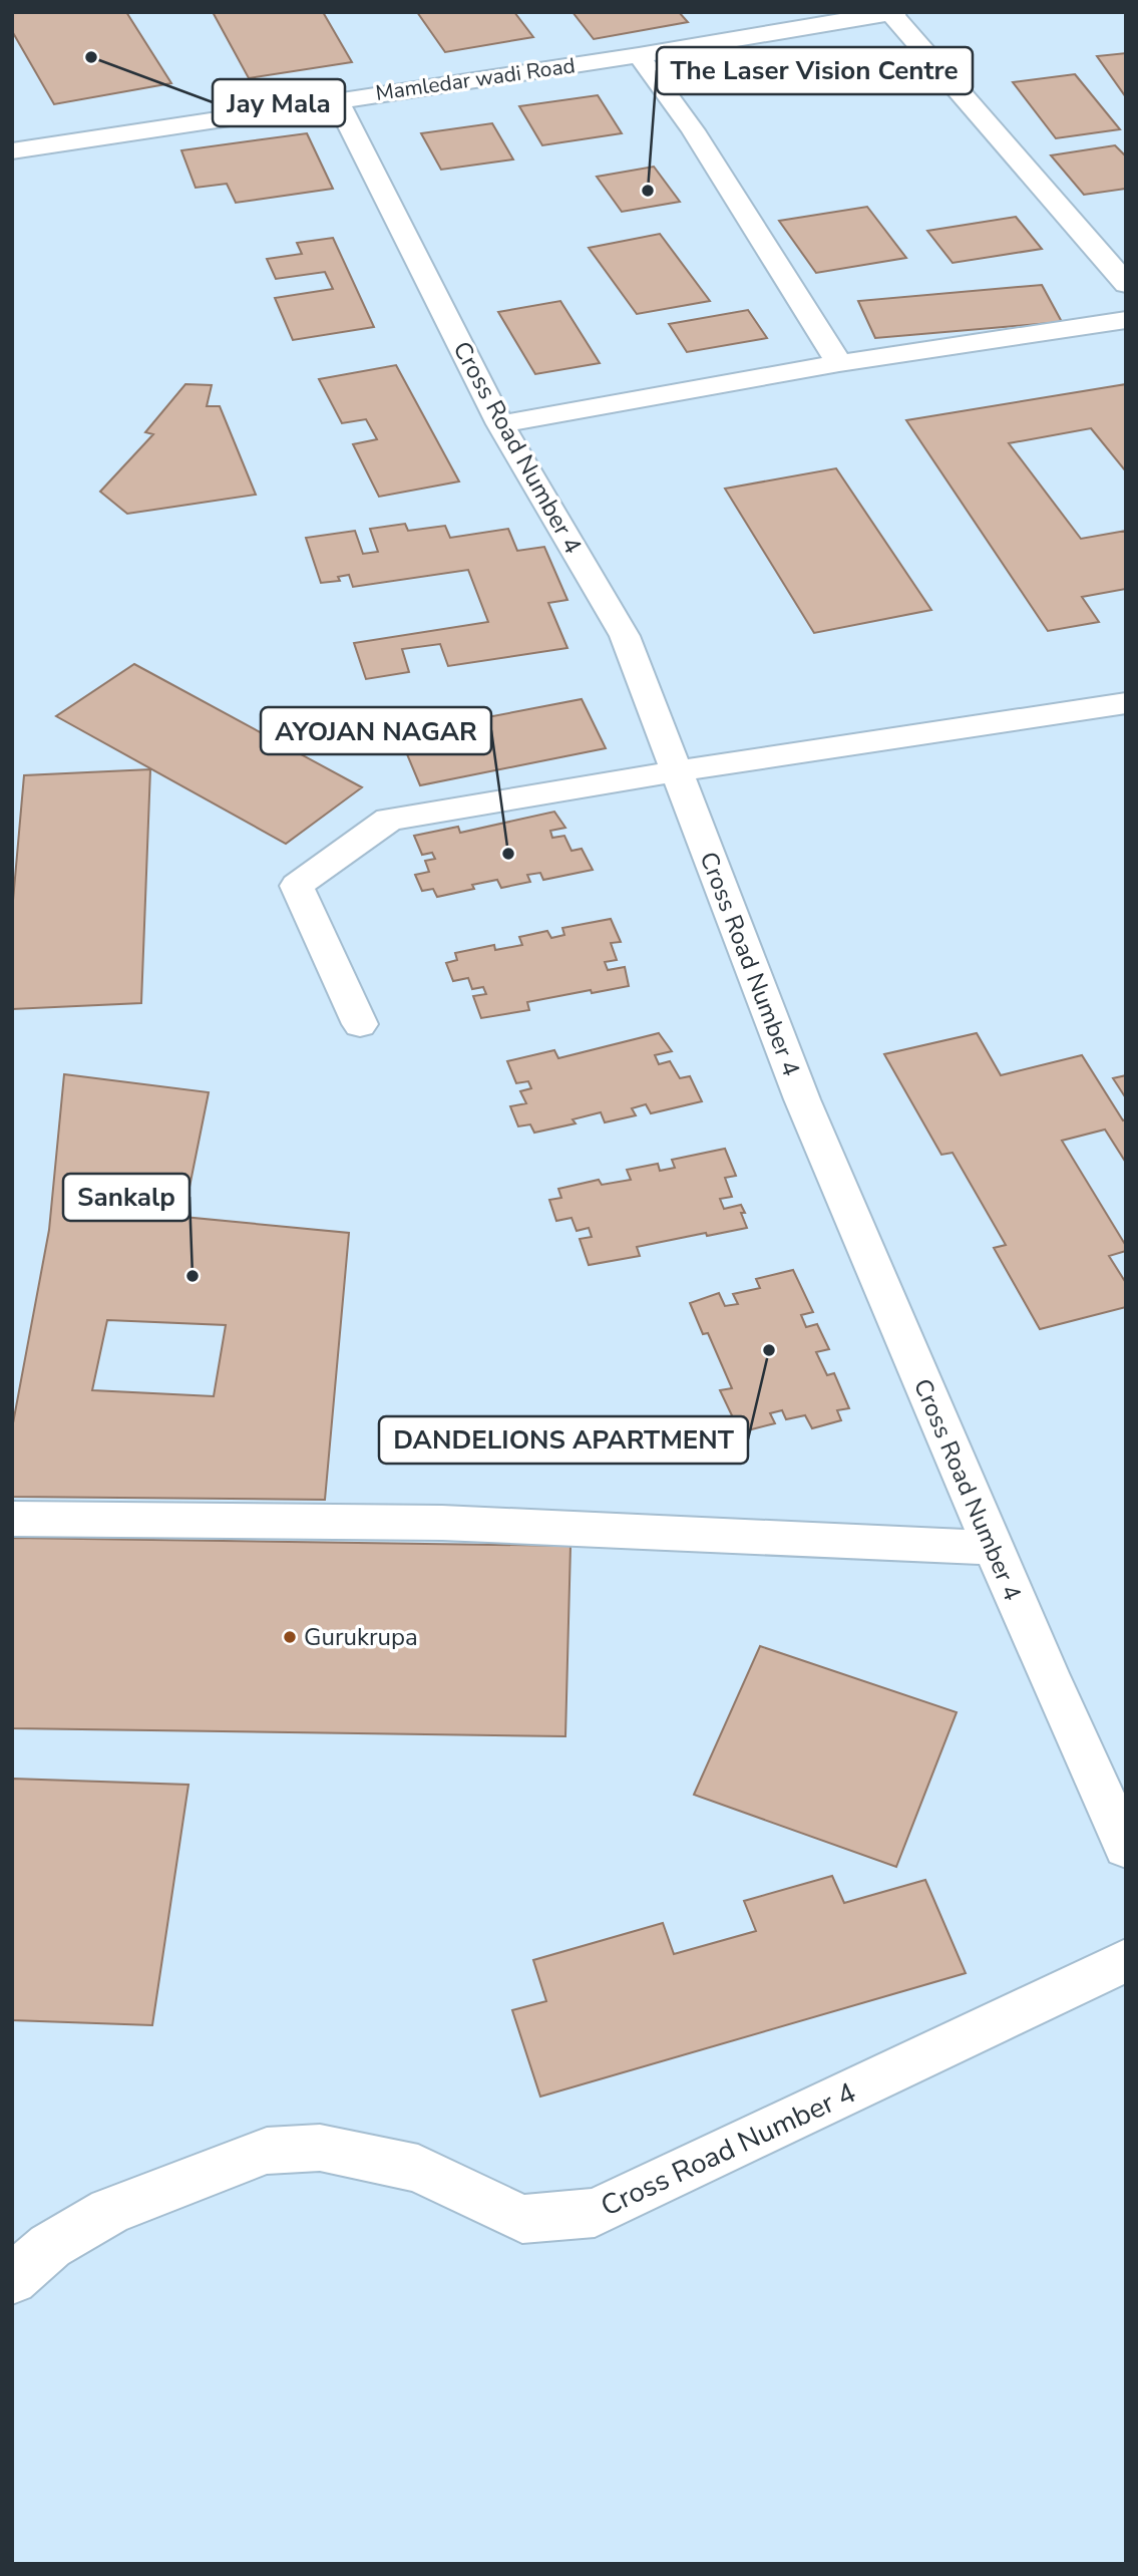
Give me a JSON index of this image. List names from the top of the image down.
{
  "streets": {
    "street": ["Mamledar wadi Road", "Cross Road Number 4"]
  },
  "crossings": [
    ["Mamledar wadi Road", "Cross Road Number 4"]
  ],
  "places": [
    "Jay Mala",
    "The Laser Vision Centre",
    "AYOJAN NAGAR",
    "Sankalp",
    "DANDELIONS APARTMENT",
    "Gurukrupa"
  ]
}
